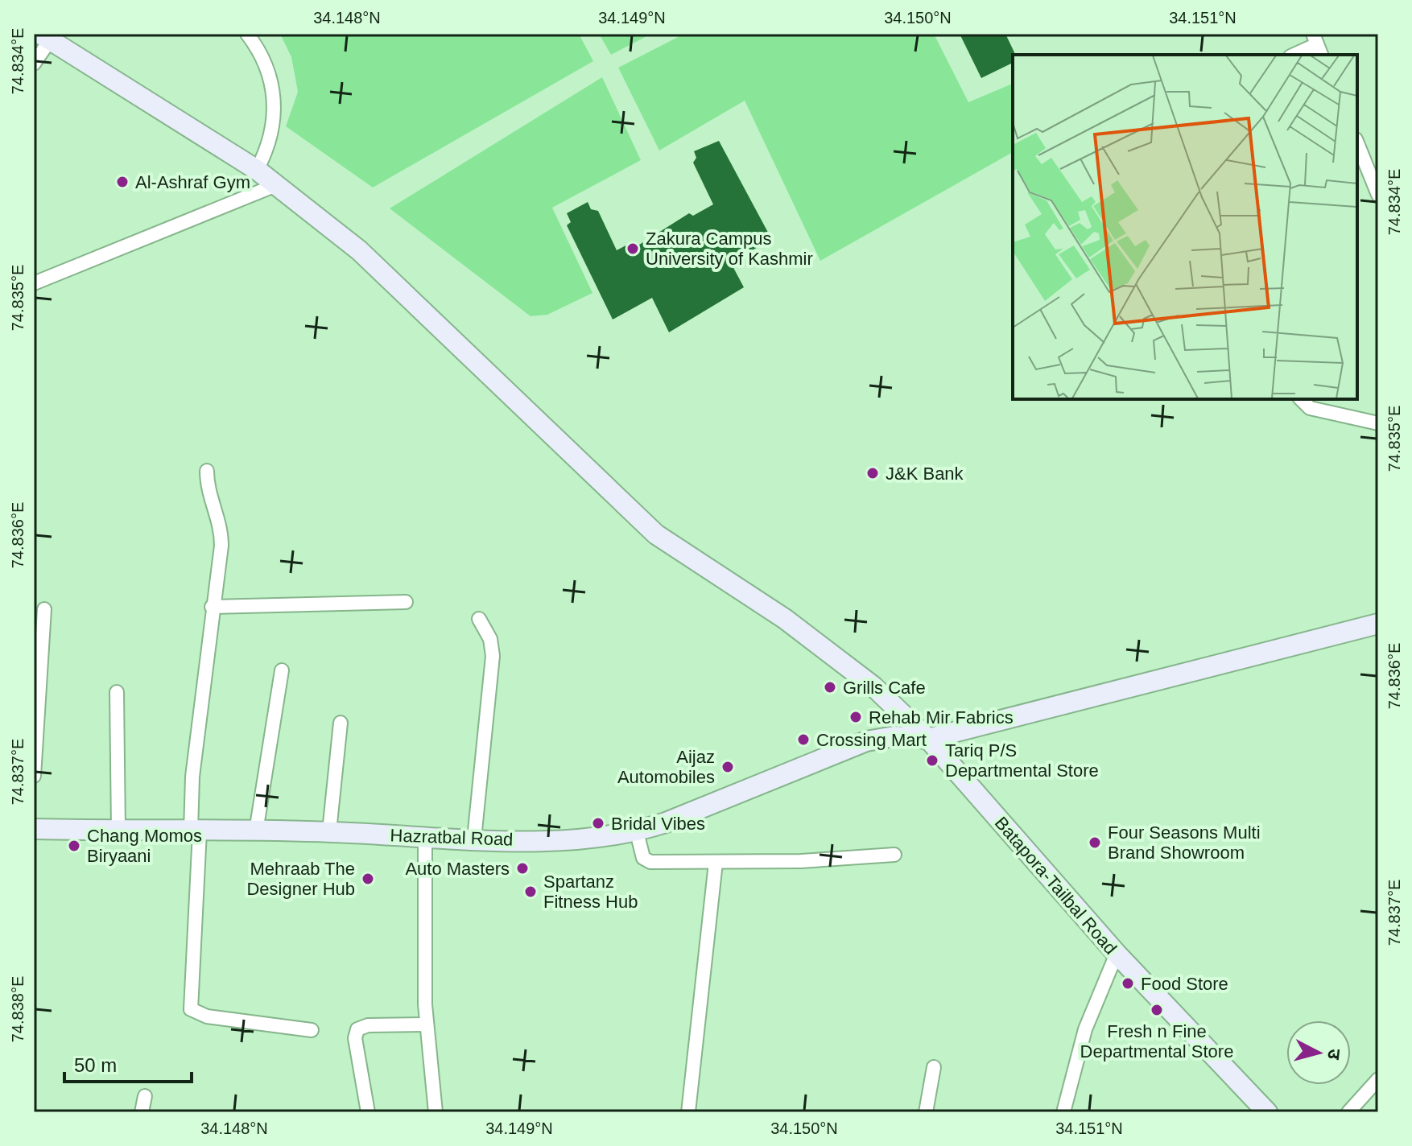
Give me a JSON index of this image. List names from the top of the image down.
{
  "streets": {
    "main road": ["Hazratbal Road", "Batapora-Tailbal Road"]
  },
  "crossings": [
    ["Hazratbal Road", "Batapora-Tailbal Road"]
  ],
  "places": [
    "Al-Ashraf Gym",
    "Zakura Campus University of Kashmir",
    "J&K Bank",
    "Grills Cafe",
    "Rehab Mir Fabrics",
    "Crossing Mart",
    "Tariq P/S Departmental Store",
    "Aijaz Automobiles",
    "Bridal Vibes",
    "Four Seasons Multi Brand Showroom",
    "Chang Momos Biryaani",
    "Auto Masters",
    "Mehraab The Designer Hub",
    "Spartanz Fitness Hub",
    "Food Store",
    "Fresh n Fine Departmental Store"
  ],
  "scale_bar": "50 m",
  "north": "right",
  "coordinates": [
    "34.148°N",
    "34.149°N",
    "34.150°N",
    "34.151°N",
    "74.834°E",
    "74.835°E",
    "74.836°E",
    "74.837°E",
    "74.838°E"
  ]
}
